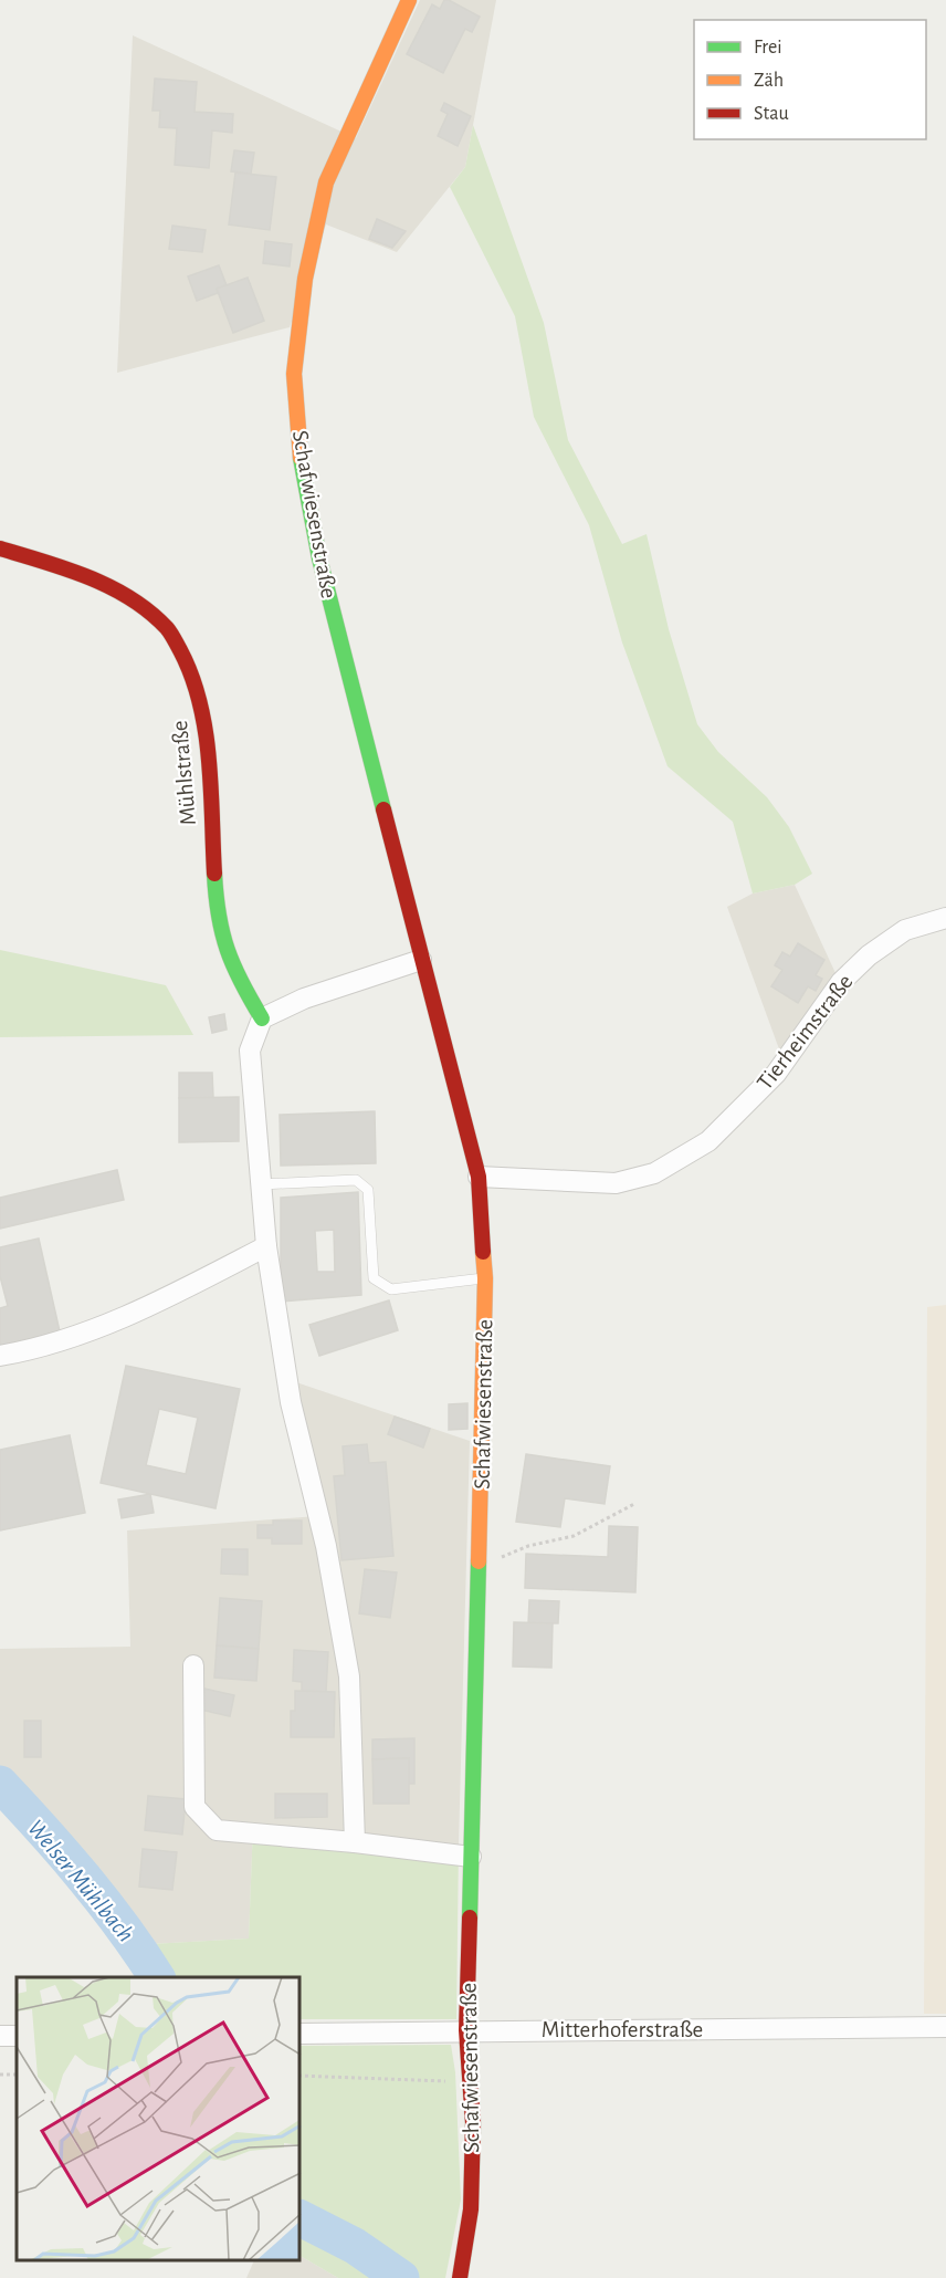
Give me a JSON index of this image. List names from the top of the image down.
{
  "streets": {
    "street": [
      "Schafwiesenstraße",
      "Mühlstraße",
      "Tierheimstraße",
      "Mitterhoferstraße"
    ]
  },
  "crossings": [
    ["Schafwiesenstraße", "Tierheimstraße"],
    ["Schafwiesenstraße", "Mitterhoferstraße"]
  ],
  "water": ["Welser Mühlbach"],
  "legend": ["Frei", "Zäh", "Stau"]
}
